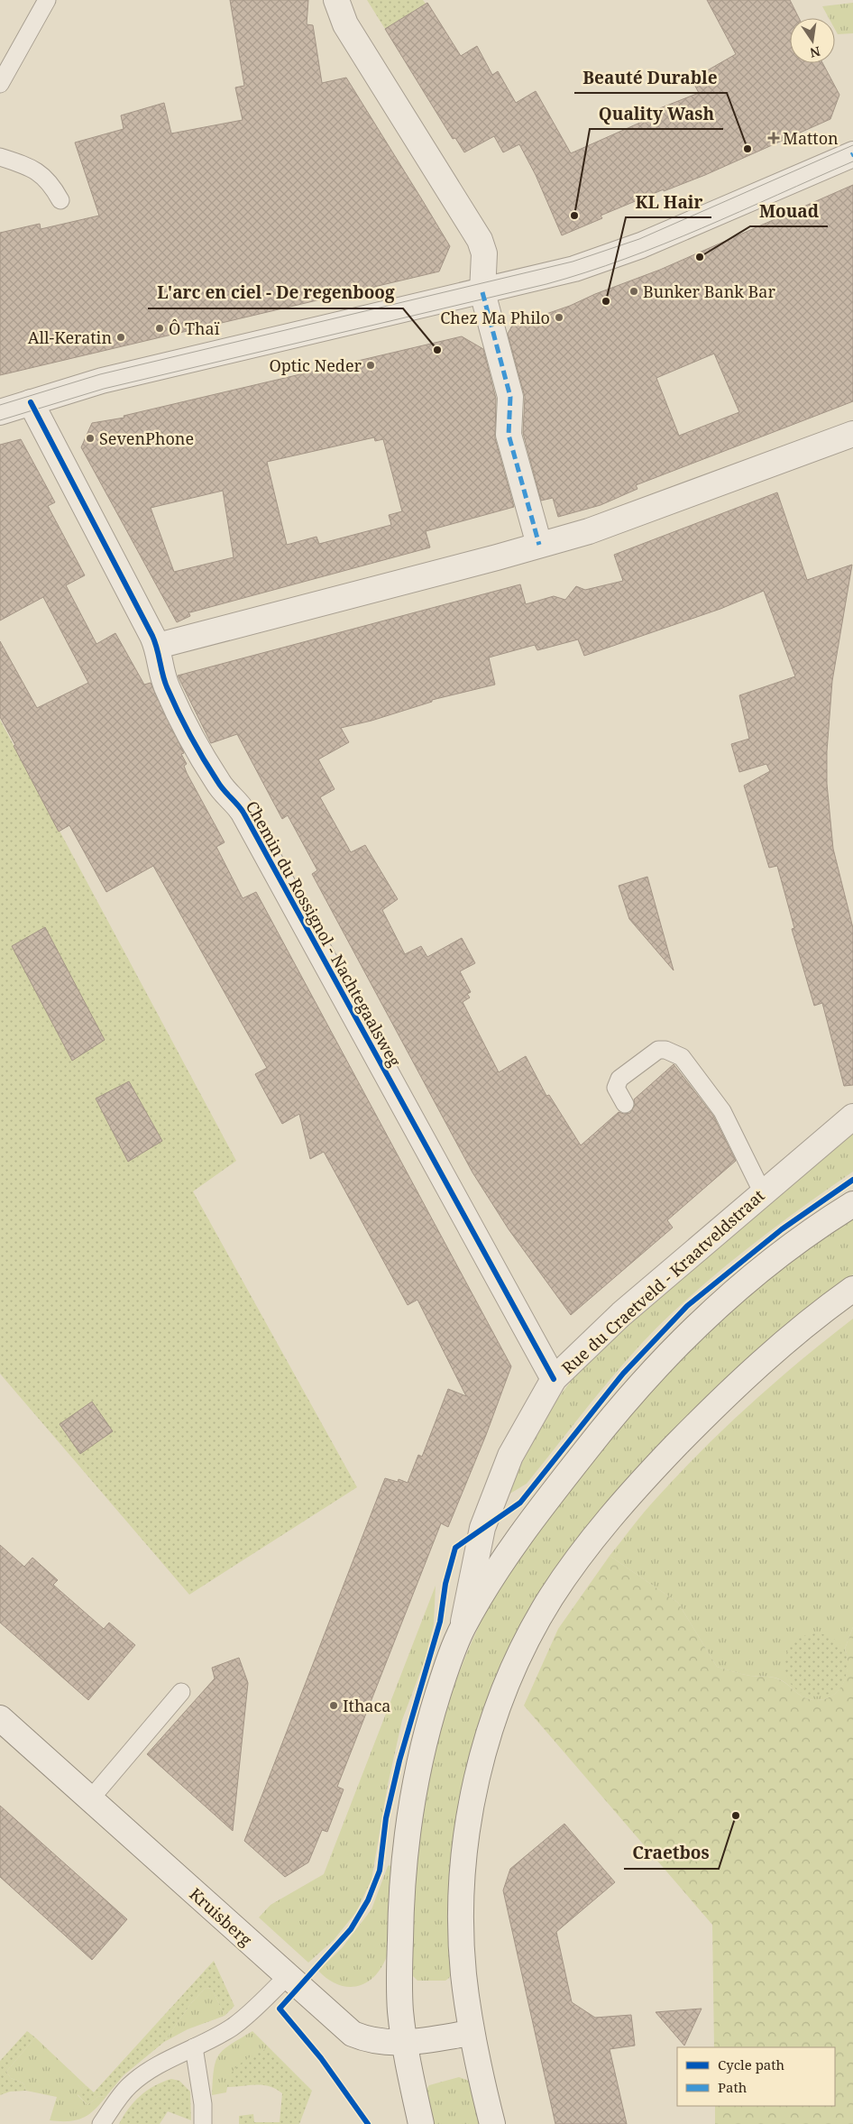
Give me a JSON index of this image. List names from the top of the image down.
{
  "streets": {
    "street": ["Chemin du Rossignol - Nachtegaalsweg", "Rue du Craetveld - Kraatveldstraat", "Kruisberg"]
  },
  "crossings": [
    ["Chemin du Rossignol - Nachtegaalsweg", "Rue du Craetveld - Kraatveldstraat"],
    ["Rue du Craetveld - Kraatveldstraat", "Kruisberg"]
  ],
  "places": {
    "health": ["Matton"],
    "other": [
      "Beauté Durable",
      "Quality Wash",
      "Mouad",
      "Bunker Bank Bar",
      "KL Hair",
      "Chez Ma Philo",
      "Ô Thaï",
      "All-Keratin",
      "L'arc en ciel - De regenboog",
      "Optic Neder",
      "SevenPhone",
      "Ithaca",
      "Craetbos"
    ]
  },
  "legend": ["Cycle path", "Path"],
  "north": "bottom"
}
